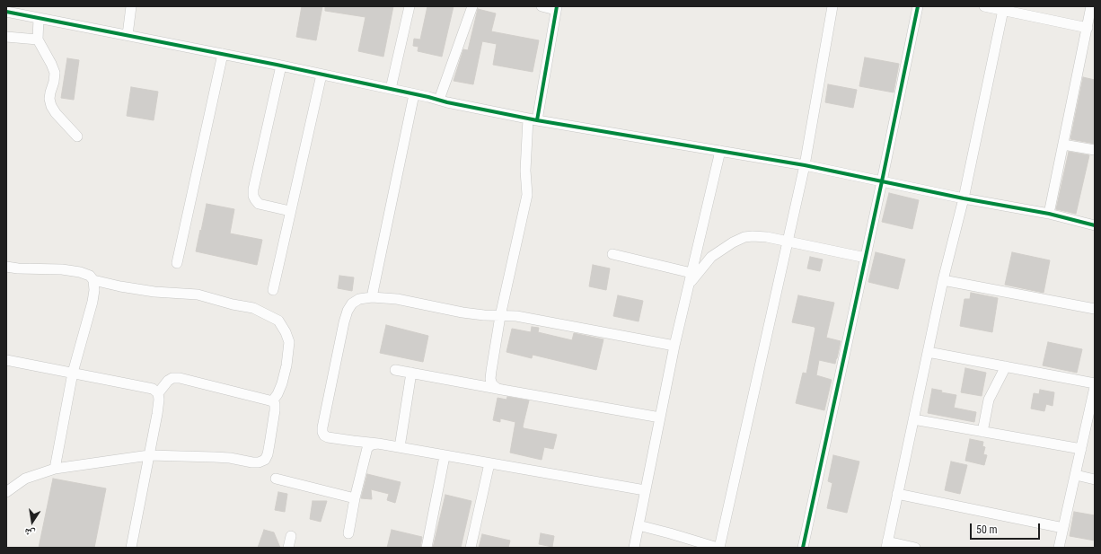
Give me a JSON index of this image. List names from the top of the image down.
{
  "scale_bar": "50 m",
  "north": "bottom"
}
